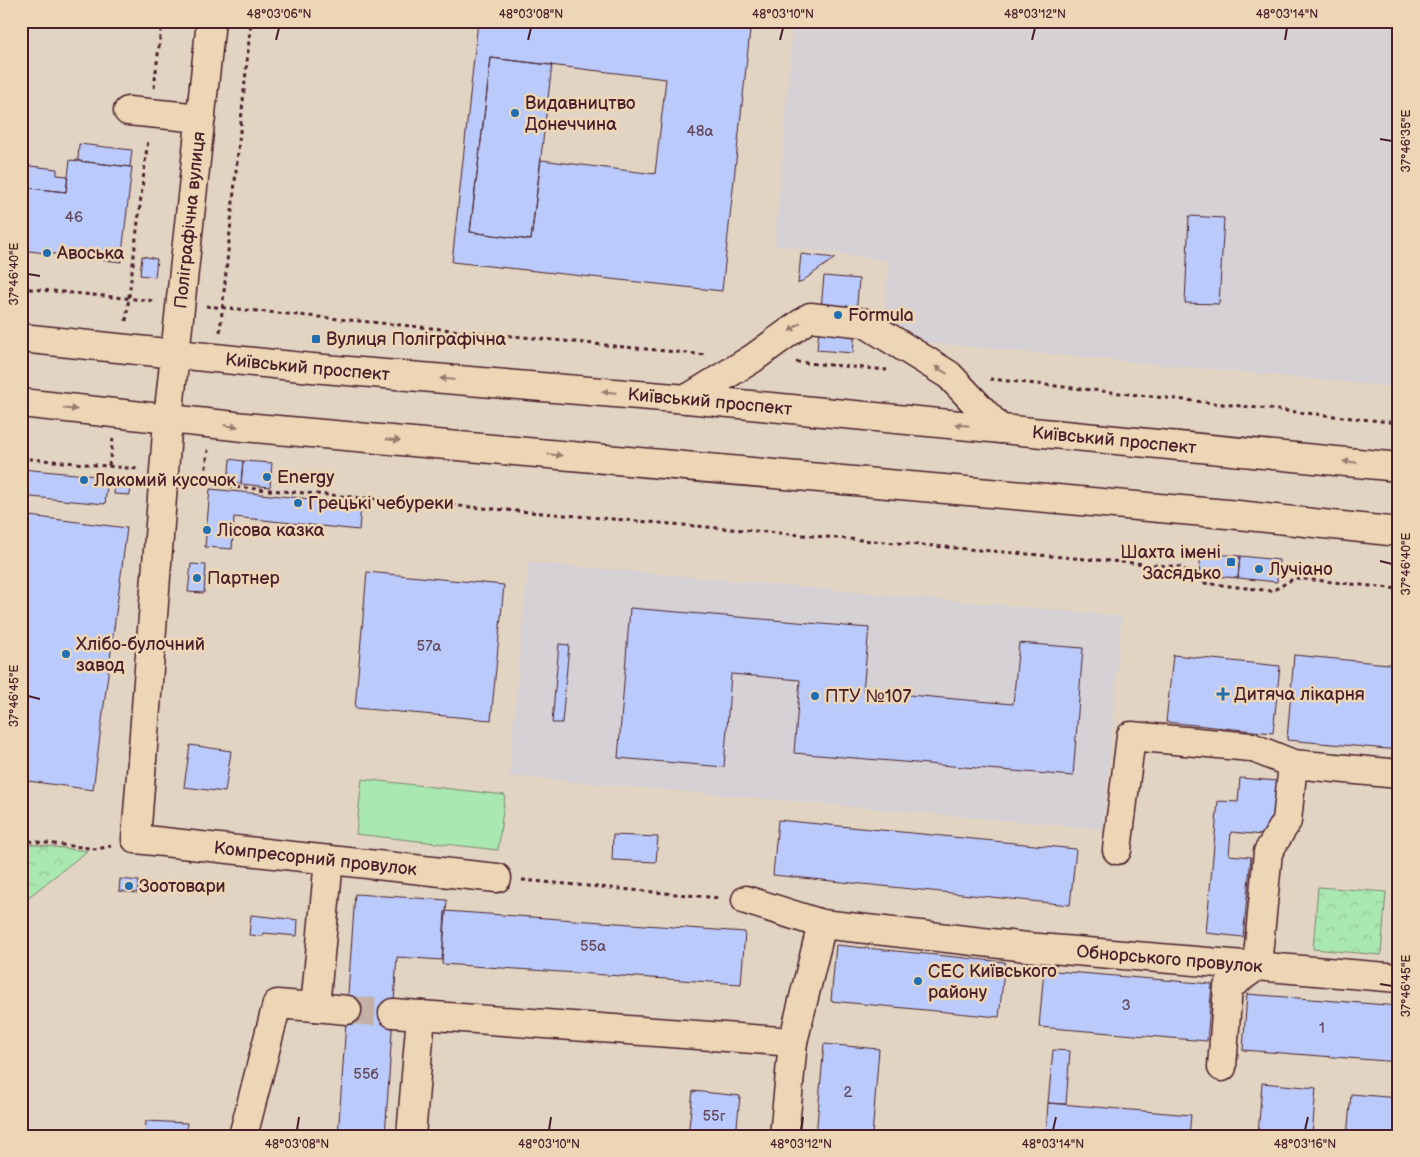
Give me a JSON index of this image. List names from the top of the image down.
{
  "streets": {
    "main road": [
      "Поліграфічна вулиця",
      "Київський проспект",
      "Компресорний провулок",
      "Обнорського провулок"
    ]
  },
  "crossings": [
    ["Поліграфічна вулиця", "Київський проспект"],
    ["Поліграфічна вулиця", "Компресорний провулок"]
  ],
  "places": {
    "other": [
      "Видавництво Донеччина",
      "Авоська",
      "Formula",
      "Energy",
      "Лакомий кусочок",
      "Грецькі чебуреки",
      "Лісова казка",
      "Лучіано",
      "Партнер",
      "Хлібо-булочний завод",
      "ПТУ №107",
      "Зоотовари",
      "СЕС Київського району"
    ],
    "transit": ["Вулиця Поліграфічна", "Шахта імені Засядько"],
    "health": ["Дитяча лікарня"]
  },
  "house_numbers": [
    "48а",
    "46",
    "57а",
    "55а",
    "3",
    "1",
    "55б",
    "2",
    "55г"
  ],
  "coordinates": [
    "48°03'06\"N",
    "48°03'08\"N",
    "48°03'10\"N",
    "48°03'12\"N",
    "48°03'14\"N",
    "37°46'35\"E",
    "37°46'40\"E",
    "37°46'45\"E",
    "48°03'16\"N"
  ]
}
